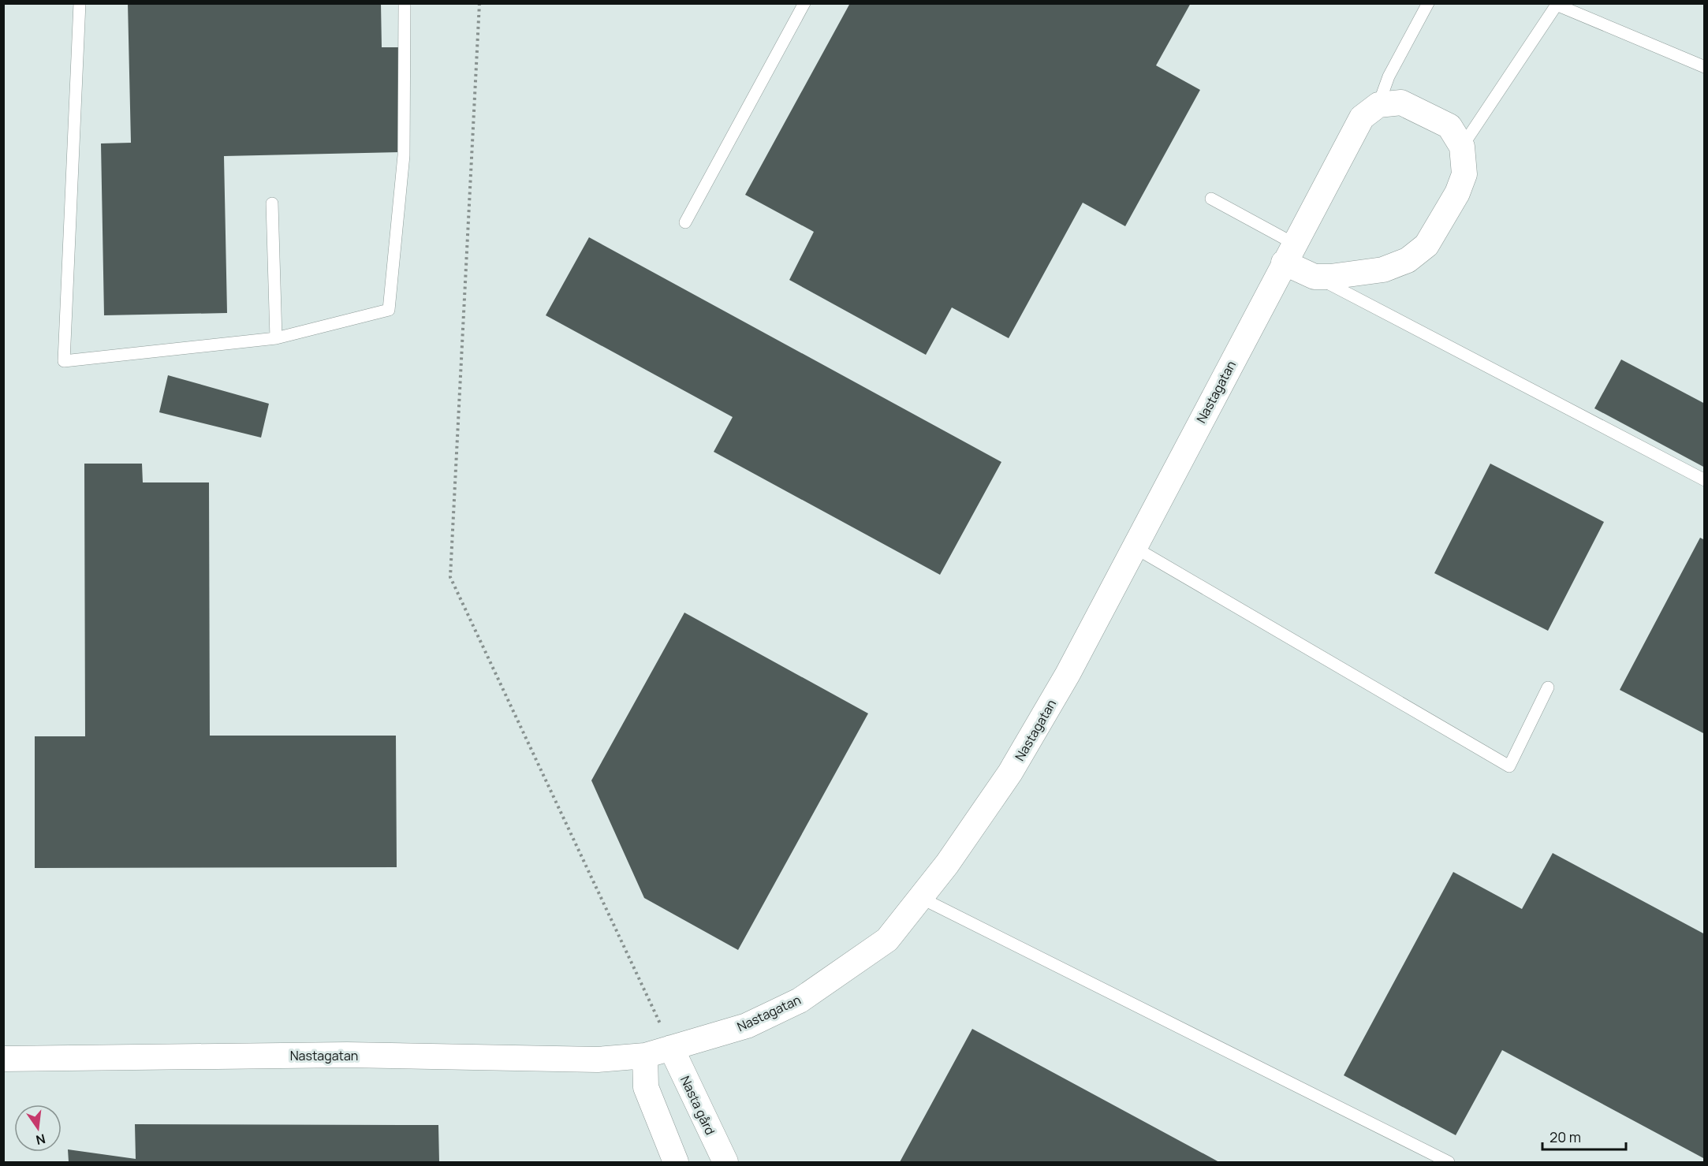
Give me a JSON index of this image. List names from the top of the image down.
{
  "streets": {
    "street": ["Nastagatan", "Nasta gård"]
  },
  "crossings": [
    ["Nastagatan", "Nasta gård"]
  ],
  "scale_bar": "20 m",
  "north": "bottom"
}
